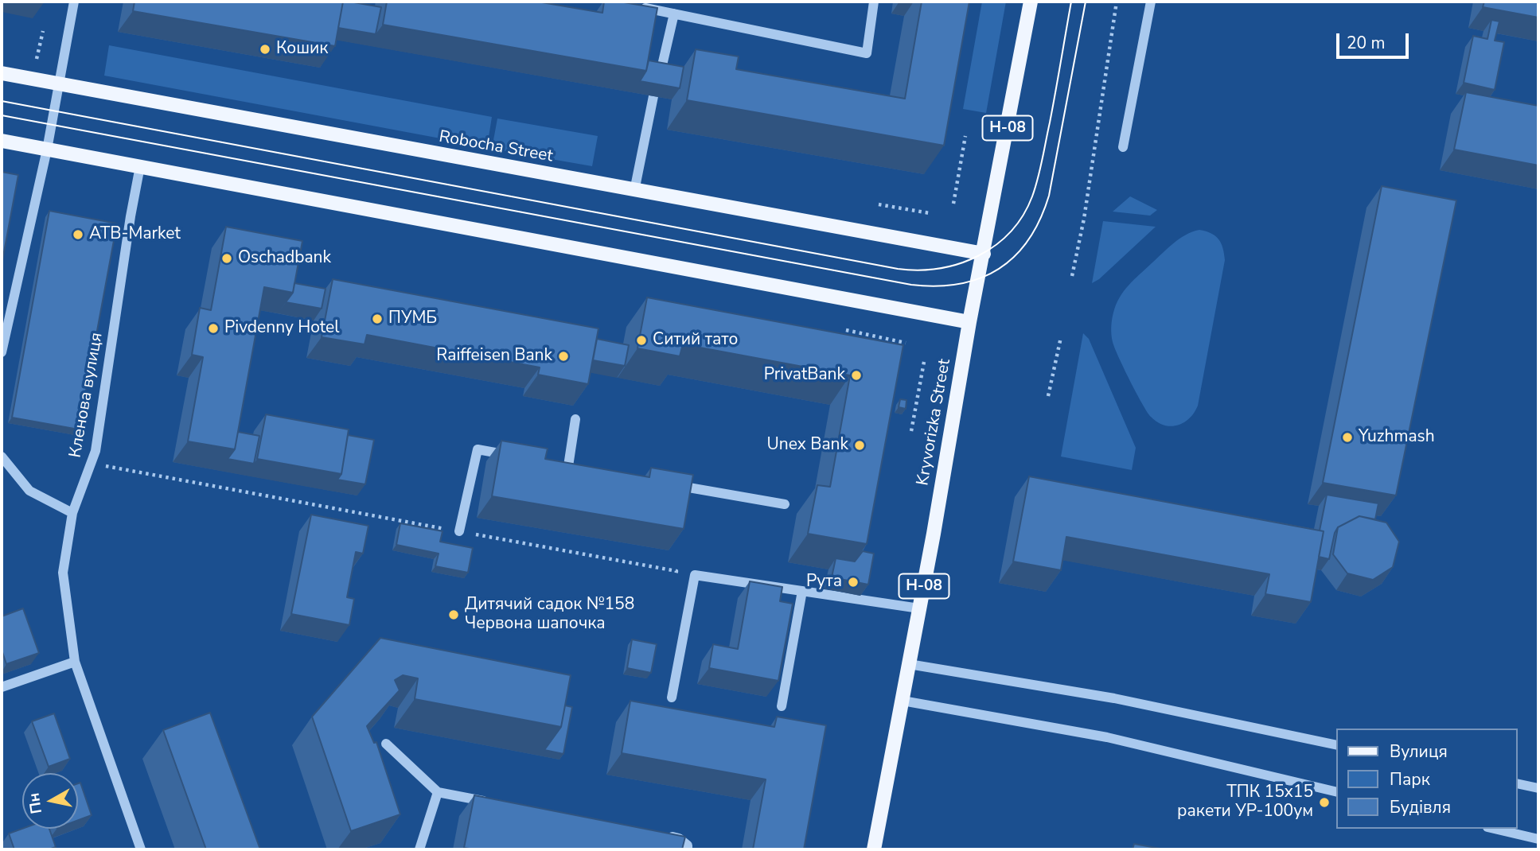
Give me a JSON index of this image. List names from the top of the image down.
{
  "streets": {
    "main road": ["Н-08", "Robocha Street", "Kryvorizka Street"],
    "street": ["Кленова вулиця"]
  },
  "crossings": [
    ["Robocha Street", "Kryvorizka Street"]
  ],
  "places": [
    "Кошик",
    "ATB-Market",
    "Oschadbank",
    "ПУМБ",
    "Pivdenny Hotel",
    "Ситий тато",
    "Raiffeisen Bank",
    "PrivatBank",
    "Yuzhmash",
    "Unex Bank",
    "Рута",
    "Дитячий садок №158 Червона шапочка",
    "ТПК 15x15 ракети УР-100ум"
  ],
  "legend": ["Вулиця", "Парк", "Будівля"],
  "scale_bar": "20 m",
  "north": "left"
}
